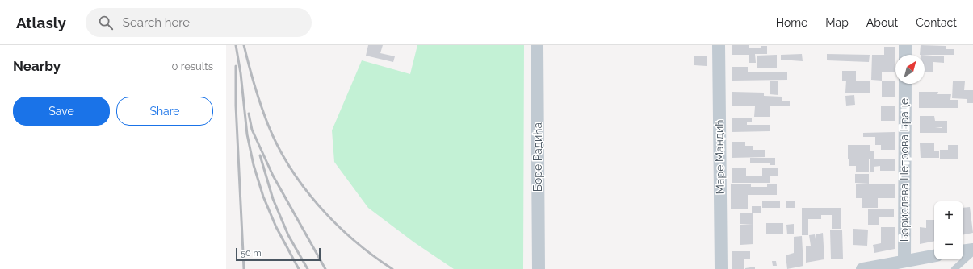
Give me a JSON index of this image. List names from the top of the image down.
{
  "streets": {
    "street": ["Боре Радића", "Маре Мандић", "Борислава Петрова Браце"]
  },
  "scale_bar": "50 m",
  "north": "top right",
  "page": {
    "header": "Atlasly",
    "search": "Search here",
    "nav": [
      "Home",
      "Map",
      "About",
      "Contact"
    ],
    "heading": ["Nearby", "0 results"],
    "buttons": ["Save", "Share"],
    "map_buttons": ["+", "−"],
    "scale": "50 m"
  }
}
